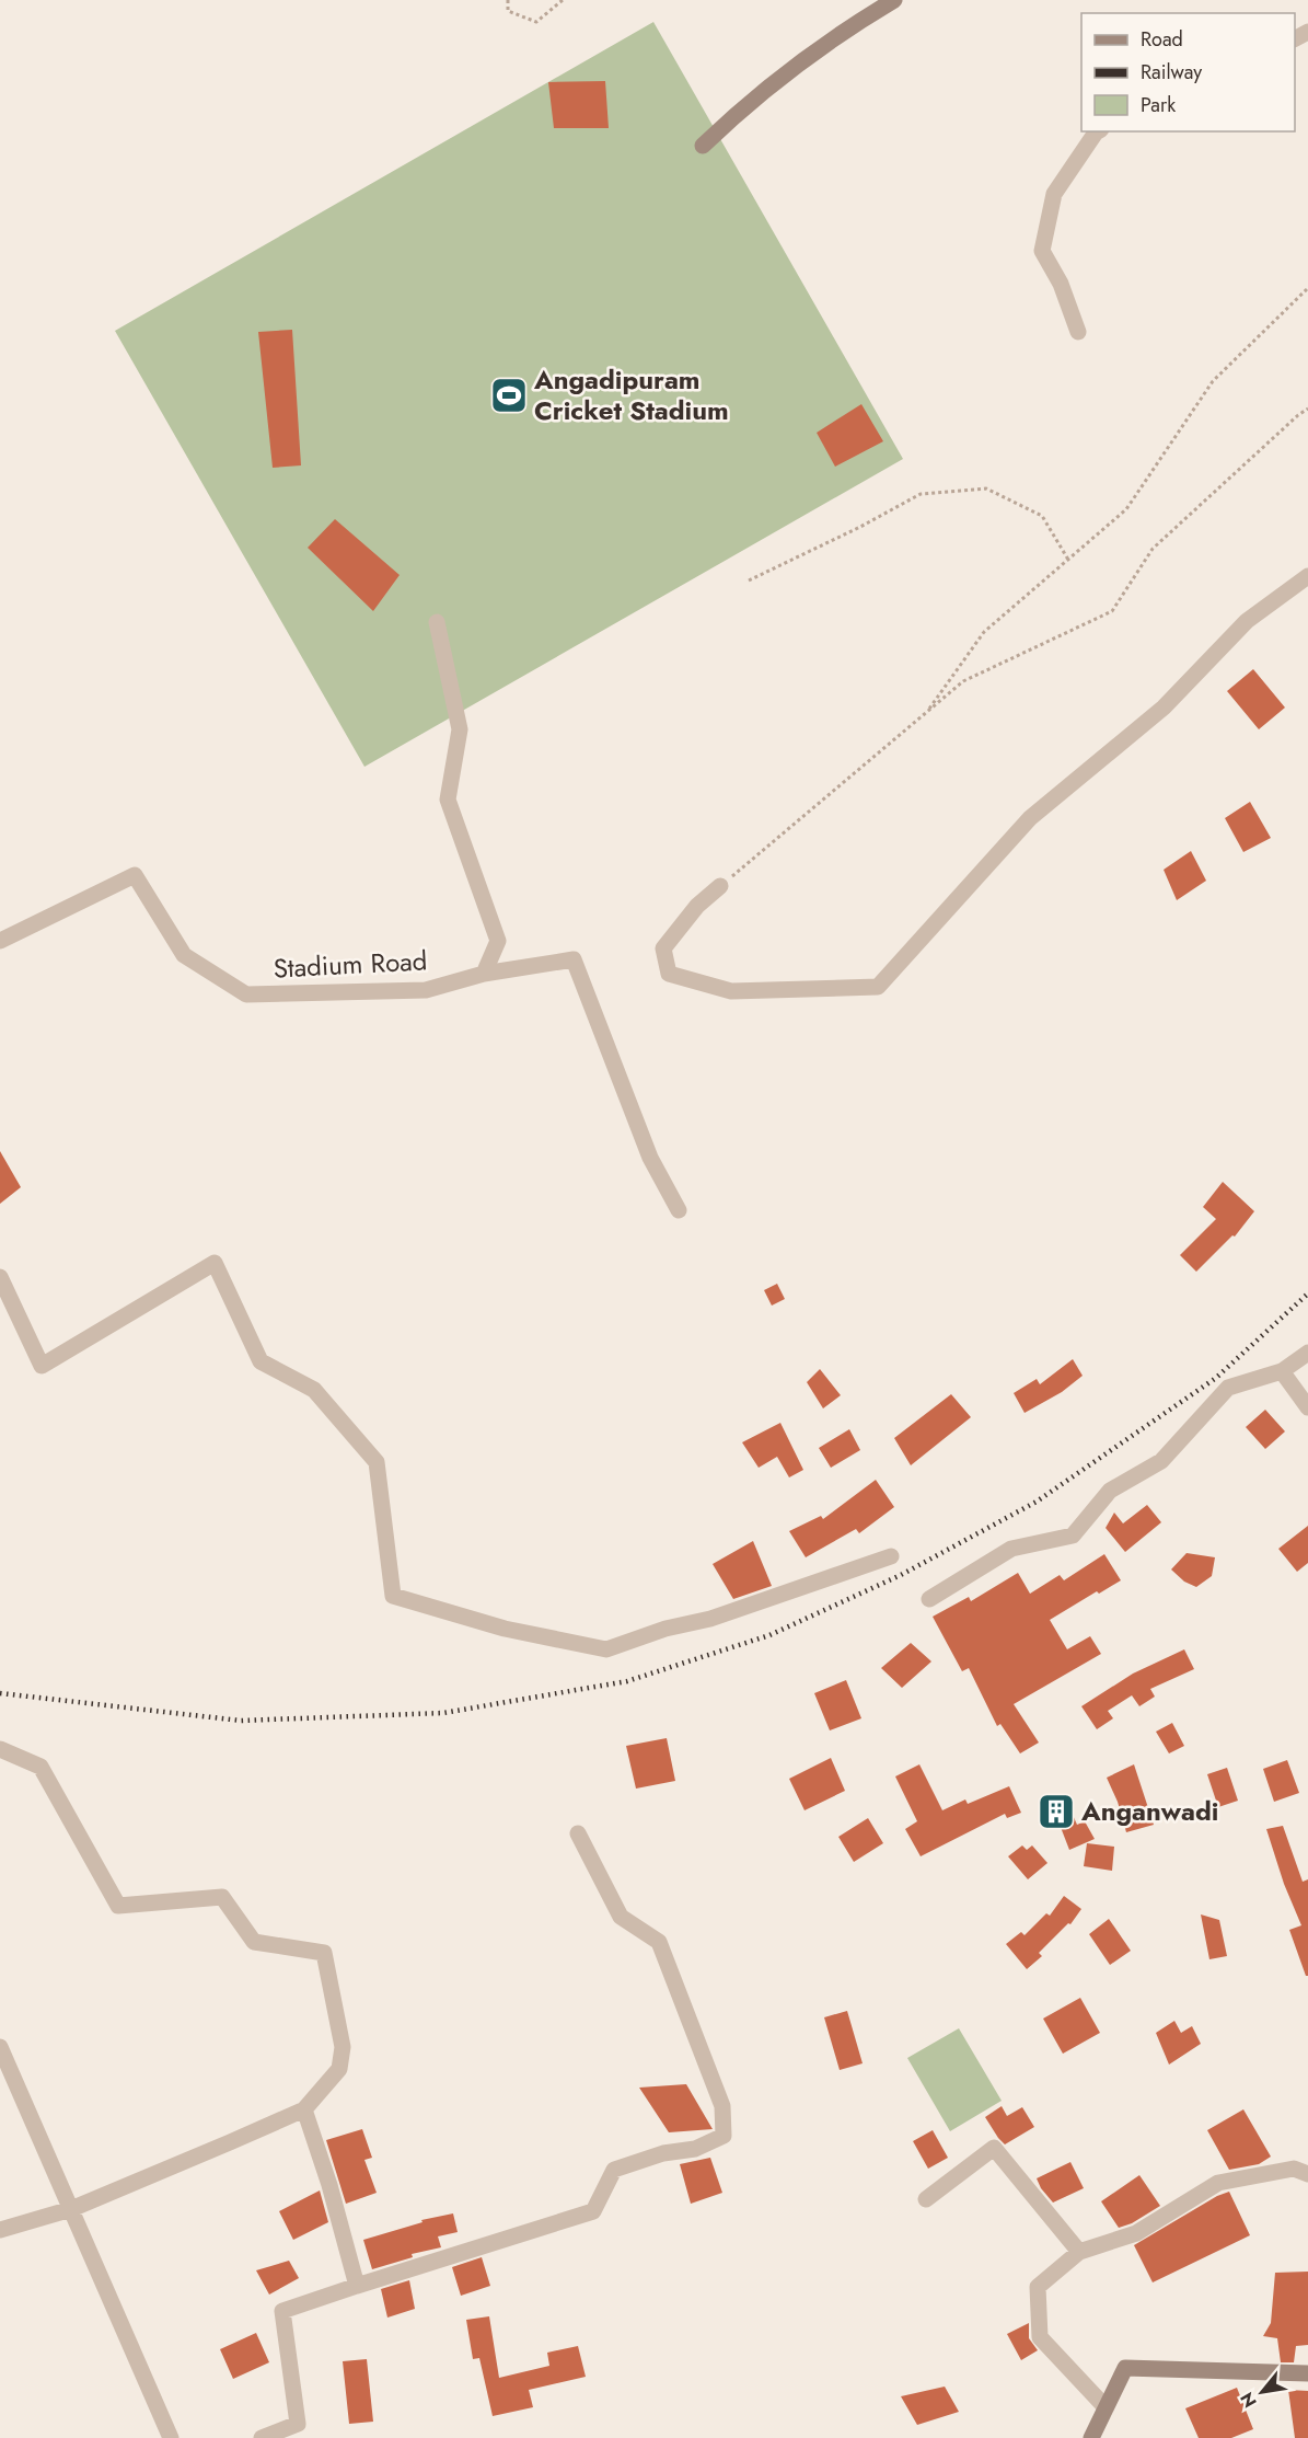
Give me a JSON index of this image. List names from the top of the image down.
{
  "streets": {
    "street": ["Stadium Road"]
  },
  "places": {
    "sports": ["Angadipuram Cricket Stadium"],
    "building": ["Anganwadi"]
  },
  "legend": ["Road", "Railway", "Park"],
  "north": "bottom left"
}
